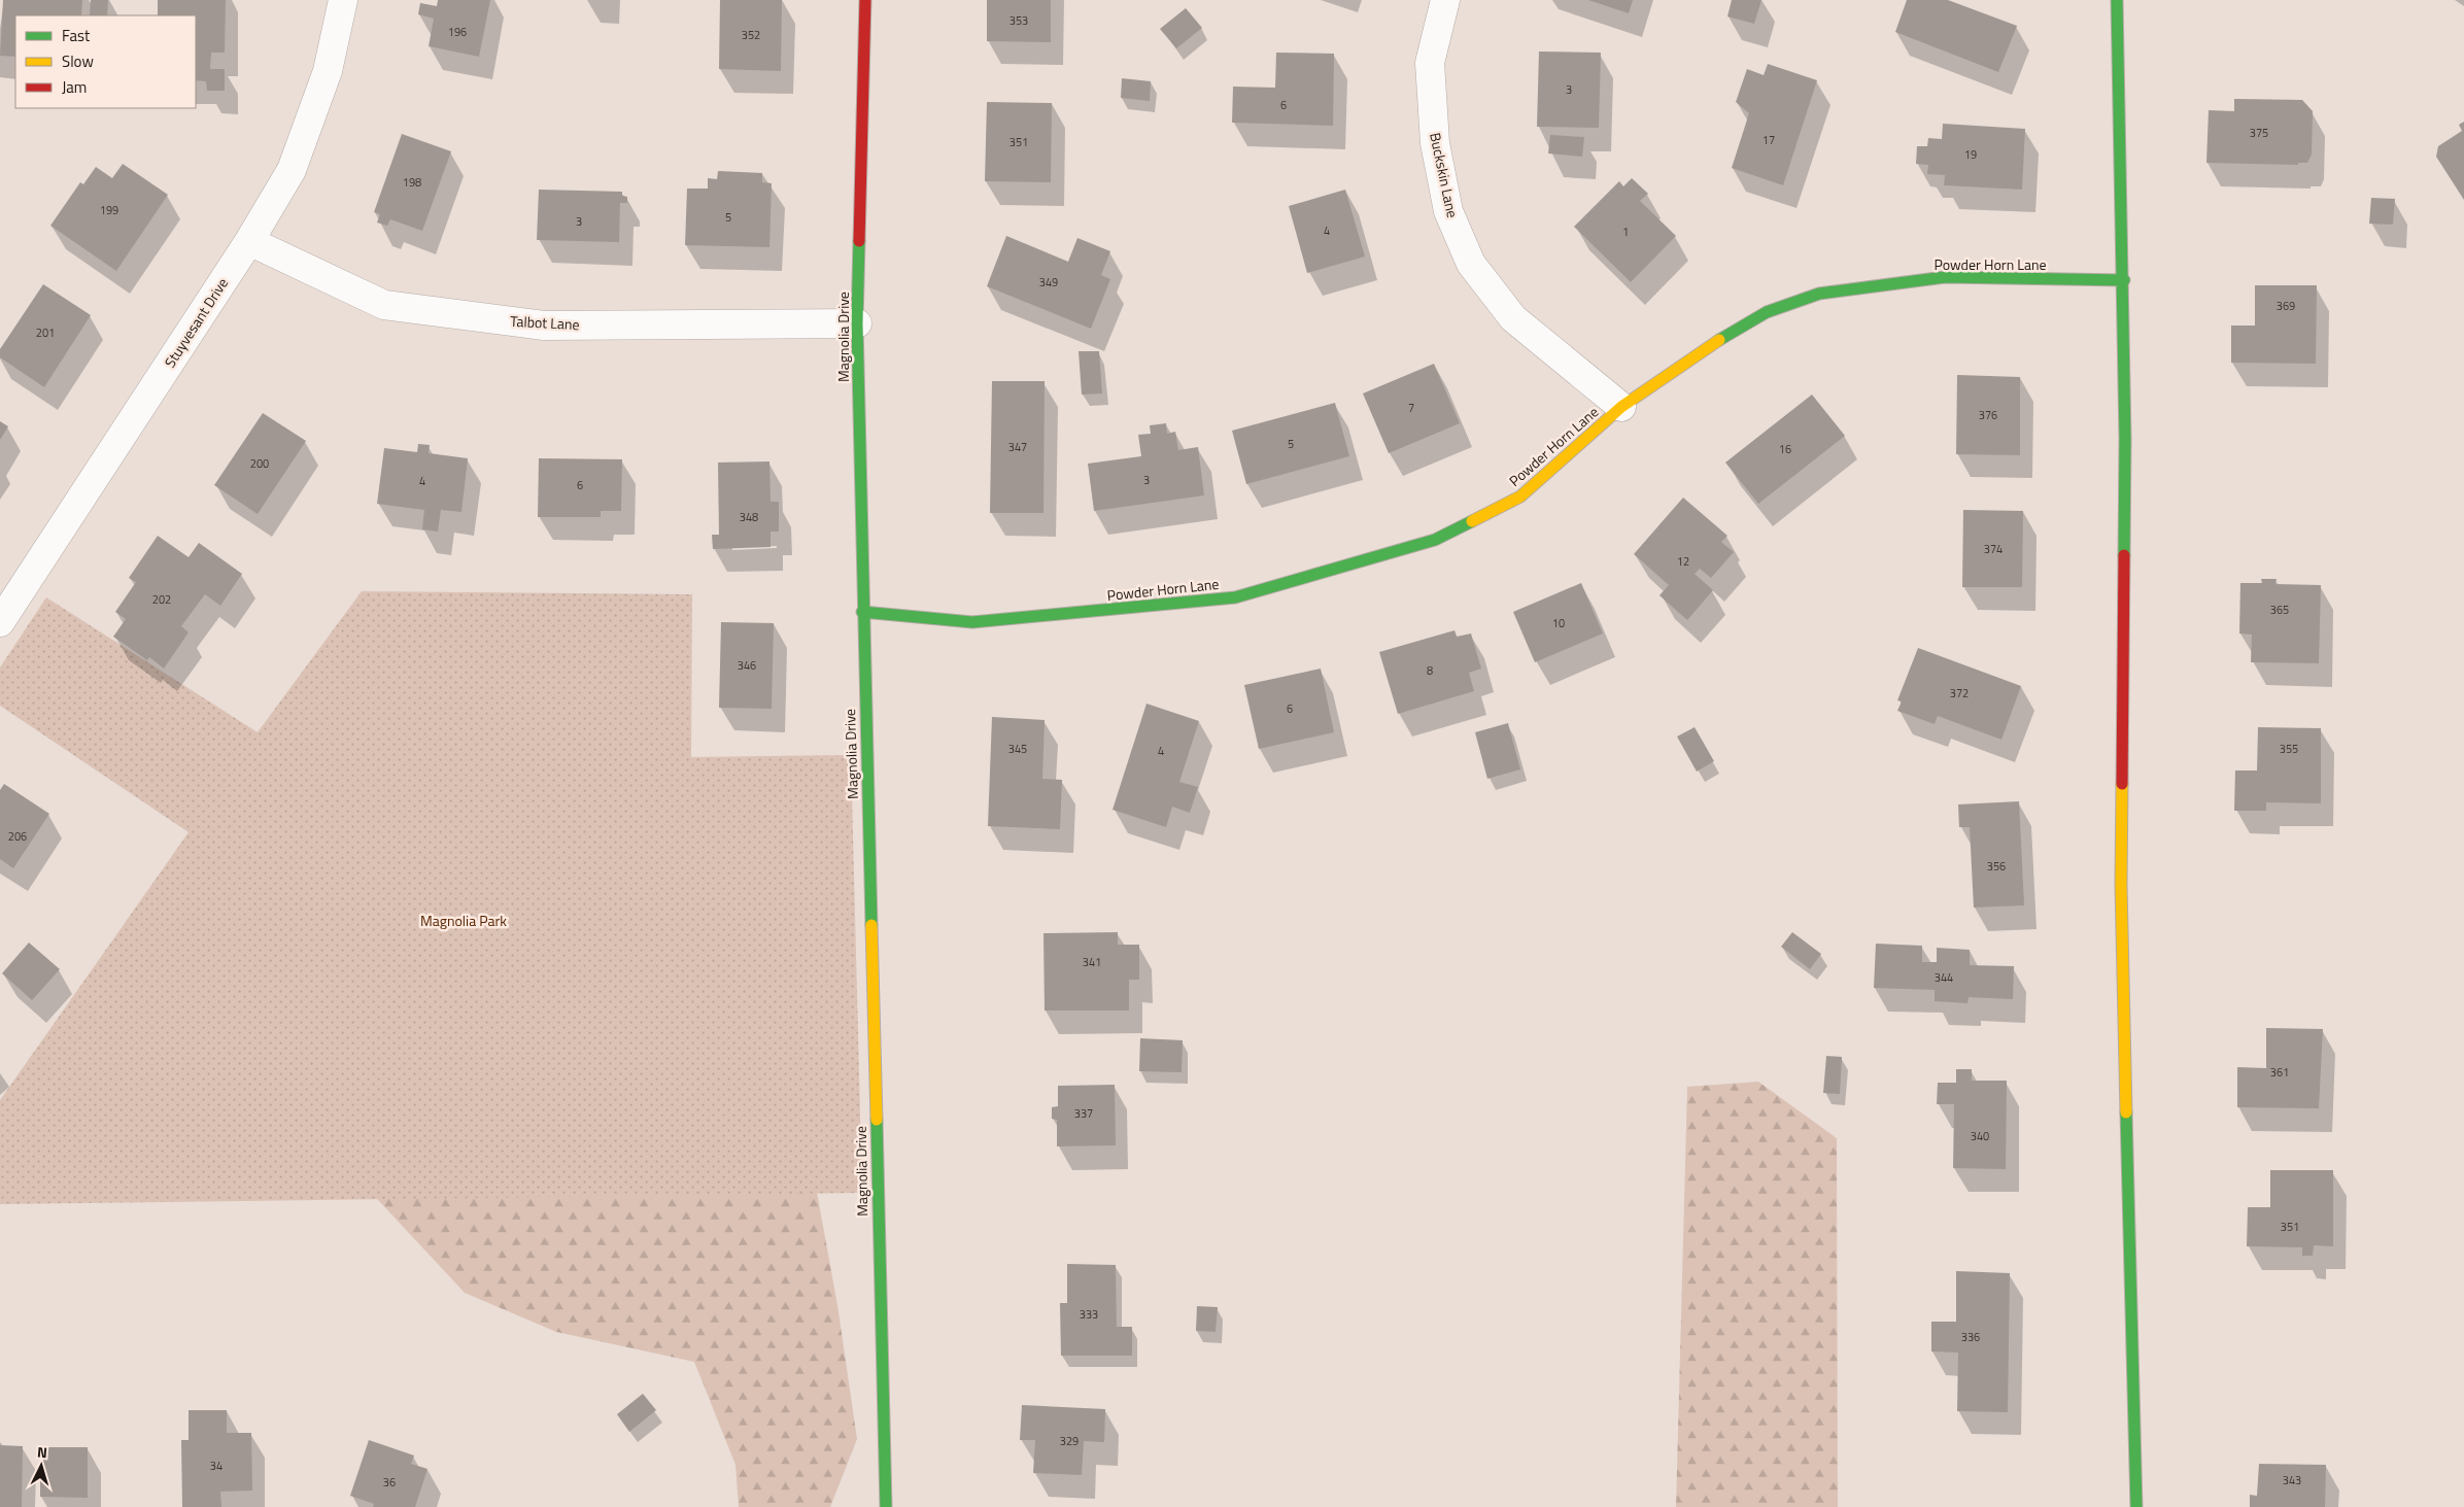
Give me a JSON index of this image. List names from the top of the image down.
{
  "streets": {
    "street": [
      "Buckskin Lane",
      "Powder Horn Lane",
      "Stuyvesant Drive",
      "Talbot Lane",
      "Magnolia Drive"
    ]
  },
  "crossings": [
    ["Buckskin Lane", "Powder Horn Lane"],
    ["Powder Horn Lane", "Magnolia Drive"],
    ["Stuyvesant Drive", "Talbot Lane"],
    ["Talbot Lane", "Magnolia Drive"]
  ],
  "parks": ["Magnolia Park"],
  "house_numbers": [
    "353",
    "196",
    "352",
    "3",
    "6",
    "375",
    "17",
    "351",
    "19",
    "198",
    "199",
    "5",
    "3",
    "4",
    "1",
    "349",
    "369",
    "201",
    "7",
    "376",
    "5",
    "347",
    "16",
    "200",
    "3",
    "4",
    "6",
    "348",
    "374",
    "12",
    "202",
    "365",
    "10",
    "346",
    "8",
    "372",
    "6",
    "345",
    "355",
    "4",
    "206",
    "356",
    "341",
    "344",
    "361",
    "337",
    "340",
    "351",
    "333",
    "336",
    "329",
    "34",
    "343",
    "36"
  ],
  "legend": ["Fast", "Slow", "Jam"],
  "north": "top"
}
